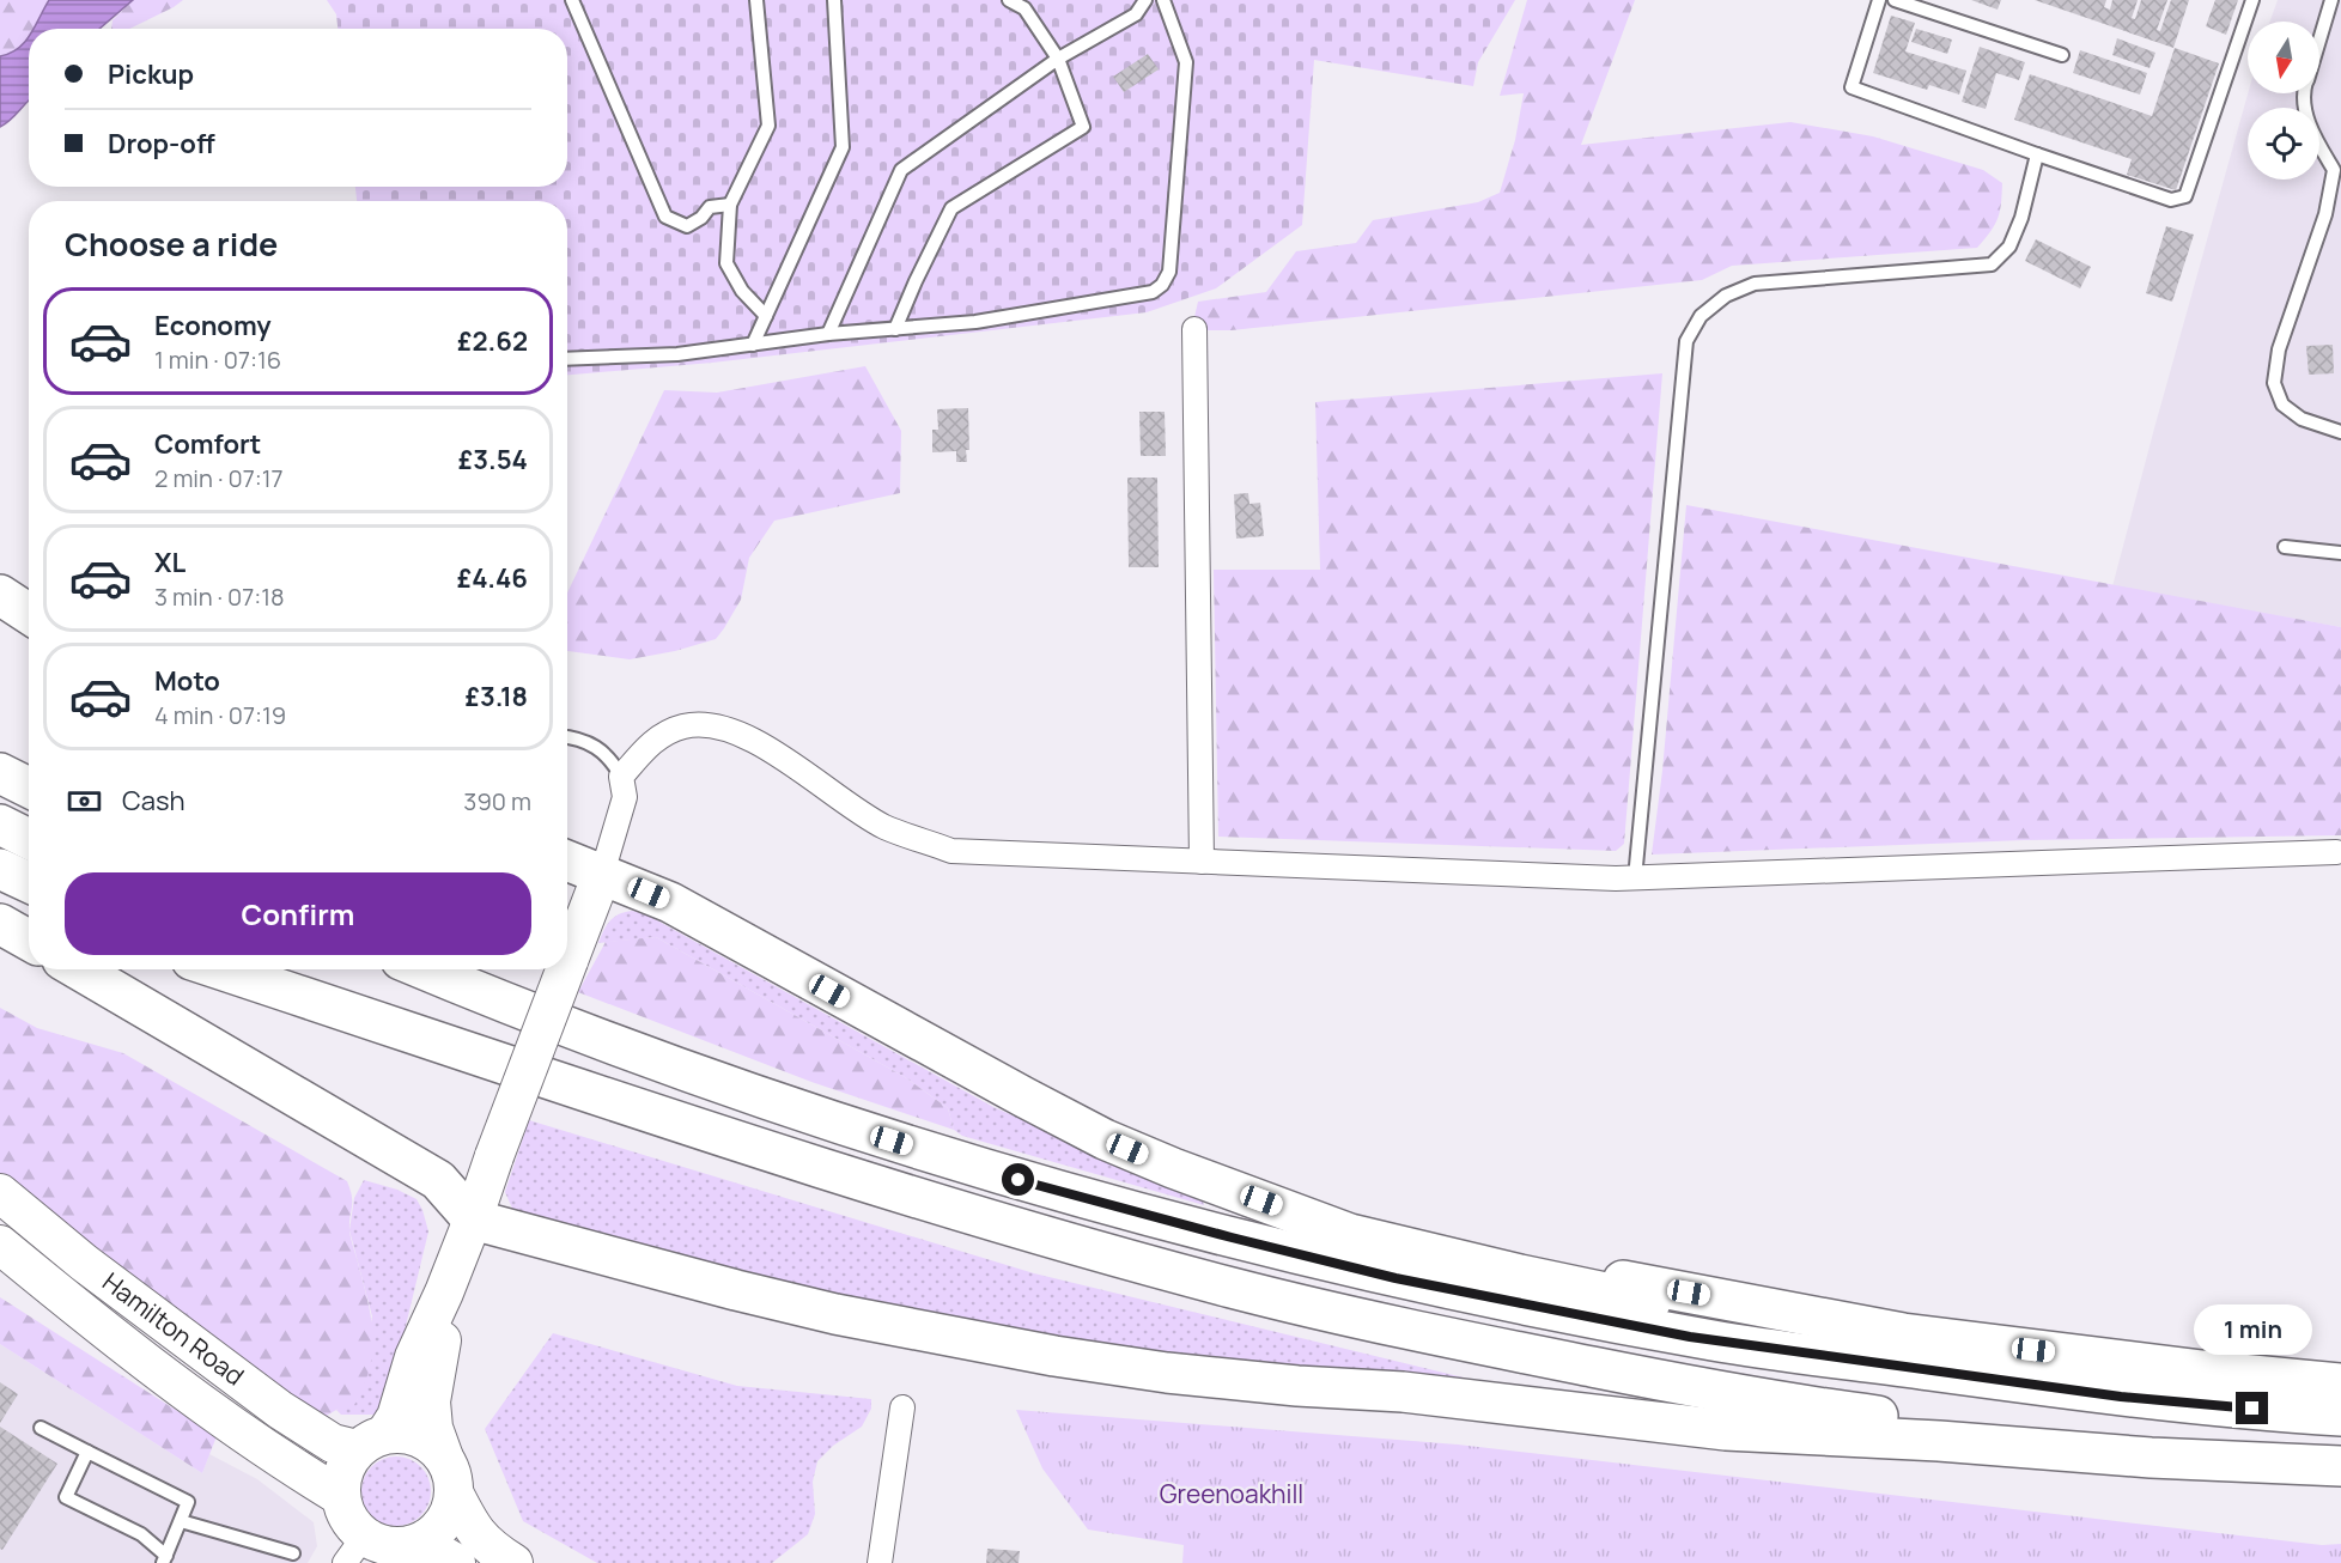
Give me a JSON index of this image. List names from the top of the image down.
{
  "streets": {
    "main road": ["Hamilton Road"]
  },
  "parks": ["Greenoakhill"],
  "north": "bottom",
  "page": {
    "banner": ["Pickup", "Drop-off"],
    "heading": "Choose a ride",
    "list": [
      {
        "name": "Economy",
        "note": "1 min · 07:16",
        "value": "£2.62"
      },
      {
        "name": "Comfort",
        "note": "2 min · 07:17",
        "value": "£3.54"
      },
      {
        "name": "XL",
        "note": "3 min · 07:18",
        "value": "£4.46"
      },
      {
        "name": "Moto",
        "note": "4 min · 07:19",
        "value": "£3.18"
      }
    ],
    "pay": ["Cash", "390 m"],
    "buttons": "Confirm",
    "bubble": "1 min"
  }
}
